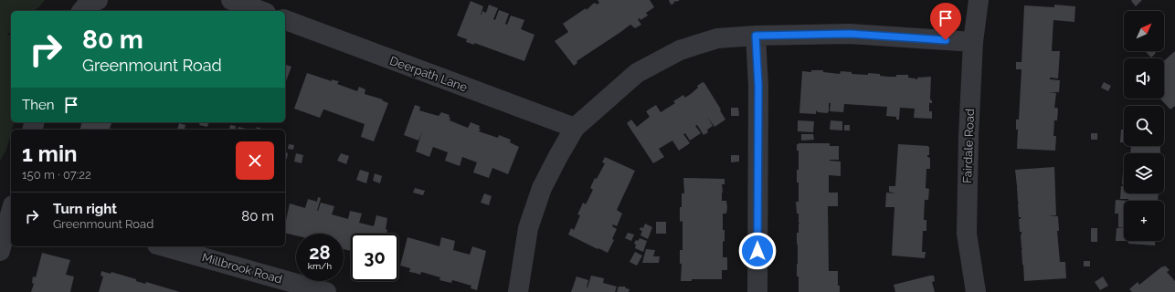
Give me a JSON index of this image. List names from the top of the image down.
{
  "streets": {
    "street": ["Deerpath Lane", "Fairdale Road", "Millbrook Road"]
  },
  "north": "top right",
  "page": {
    "map_buttons": "+",
    "turn": ["80 m", "Greenmount Road"],
    "then": "Then",
    "heading": ["1 min", "150 m · 07:22"],
    "list": [
      {
        "name": "Turn right",
        "note": "Greenmount Road",
        "value": "80 m"
      }
    ],
    "speed": "28 km/h",
    "limit": "30"
  }
}
